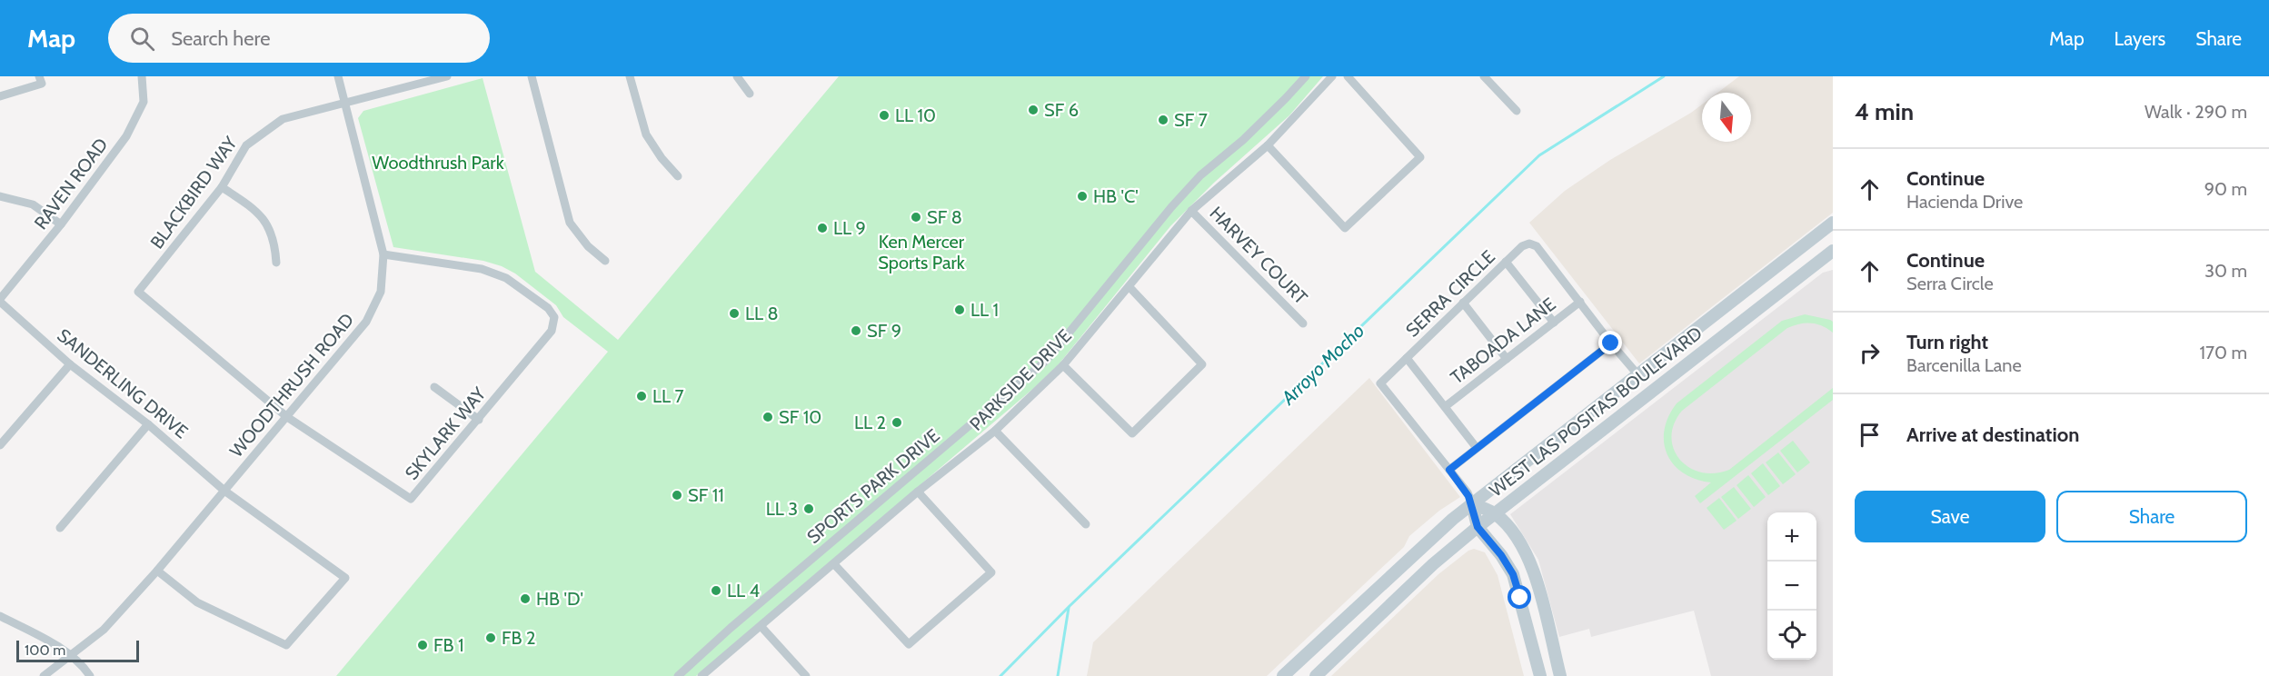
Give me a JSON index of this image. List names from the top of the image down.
{
  "streets": {
    "main road": ["WEST LAS POSITAS BOULEVARD"],
    "street": [
      "RAVEN ROAD",
      "BLACKBIRD WAY",
      "HARVEY COURT",
      "SERRA CIRCLE",
      "TABOADA LANE",
      "PARKSIDE DRIVE",
      "SANDERLING DRIVE",
      "WOODTHRUSH ROAD",
      "SKYLARK WAY",
      "SPORTS PARK DRIVE"
    ]
  },
  "crossings": [
    ["RAVEN ROAD", "SANDERLING DRIVE"],
    ["BLACKBIRD WAY", "WOODTHRUSH ROAD"],
    ["BLACKBIRD WAY", "SKYLARK WAY"],
    ["HARVEY COURT", "PARKSIDE DRIVE"],
    ["SERRA CIRCLE", "TABOADA LANE"],
    ["SERRA CIRCLE", "WEST LAS POSITAS BOULEVARD"],
    ["SANDERLING DRIVE", "WOODTHRUSH ROAD"],
    ["WOODTHRUSH ROAD", "SKYLARK WAY"]
  ],
  "water": ["Arroyo Mocho"],
  "parks": ["Woodthrush Park", "Ken Mercer Sports Park"],
  "places": [
    "SF 6",
    "LL 10",
    "SF 7",
    "HB 'C'",
    "SF 8",
    "LL 9",
    "LL 1",
    "LL 8",
    "SF 9",
    "LL 7",
    "SF 10",
    "LL 2",
    "SF 11",
    "LL 3",
    "LL 4",
    "HB 'D'",
    "FB 2",
    "FB 1"
  ],
  "scale_bar": "100 m",
  "north": "bottom",
  "page": {
    "header": "Map",
    "search": "Search here",
    "nav": ["Map", "Layers", "Share"],
    "heading": ["4 min", "Walk · 290 m"],
    "list": [
      ["Continue", "Hacienda Drive", "90 m"],
      ["Continue", "Serra Circle", "30 m"],
      ["Turn right", "Barcenilla Lane", "170 m"],
      "Arrive at destination"
    ],
    "buttons": ["Save", "Share"],
    "map_buttons": ["+", "−"],
    "scale": "100 m"
  }
}
